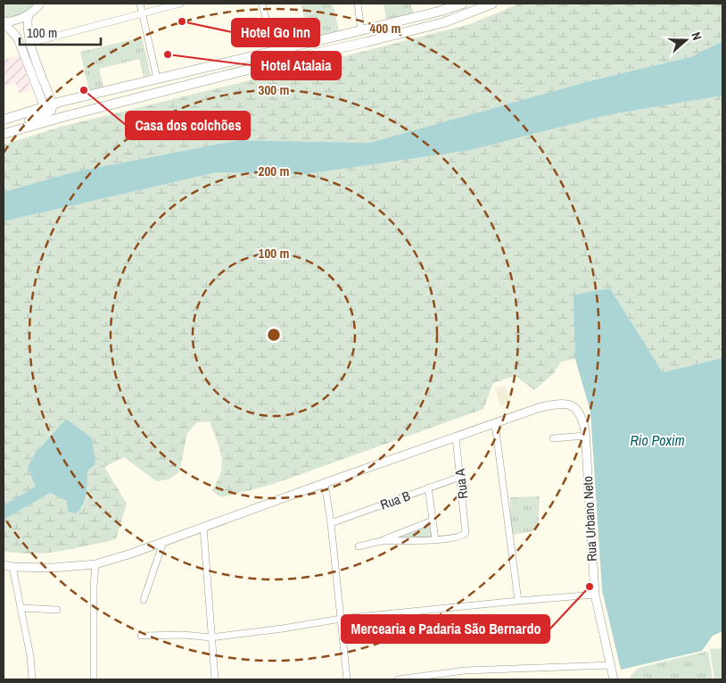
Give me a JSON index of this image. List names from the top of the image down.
{
  "streets": {
    "street": ["Rua A", "Rua B", "Rua Urbano Neto"]
  },
  "crossings": [
    ["Rua A", "Rua B"]
  ],
  "water": ["Rio Poxim"],
  "places": [
    "Hotel Go Inn",
    "Hotel Atalaia",
    "Casa dos colchões",
    "Mercearia e Padaria São Bernardo"
  ],
  "scale_bar": "100 m",
  "north": "right",
  "rings": [
    "400 m",
    "300 m",
    "200 m",
    "100 m"
  ]
}
